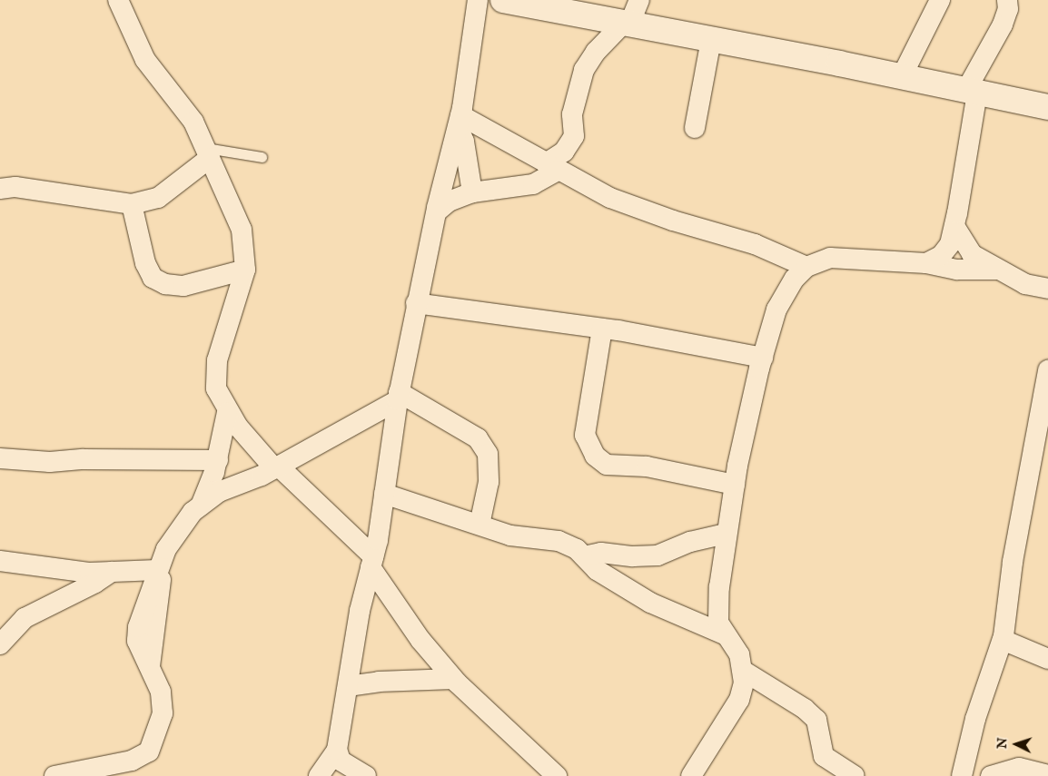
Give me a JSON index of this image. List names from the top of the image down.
{
  "north": "left"
}
